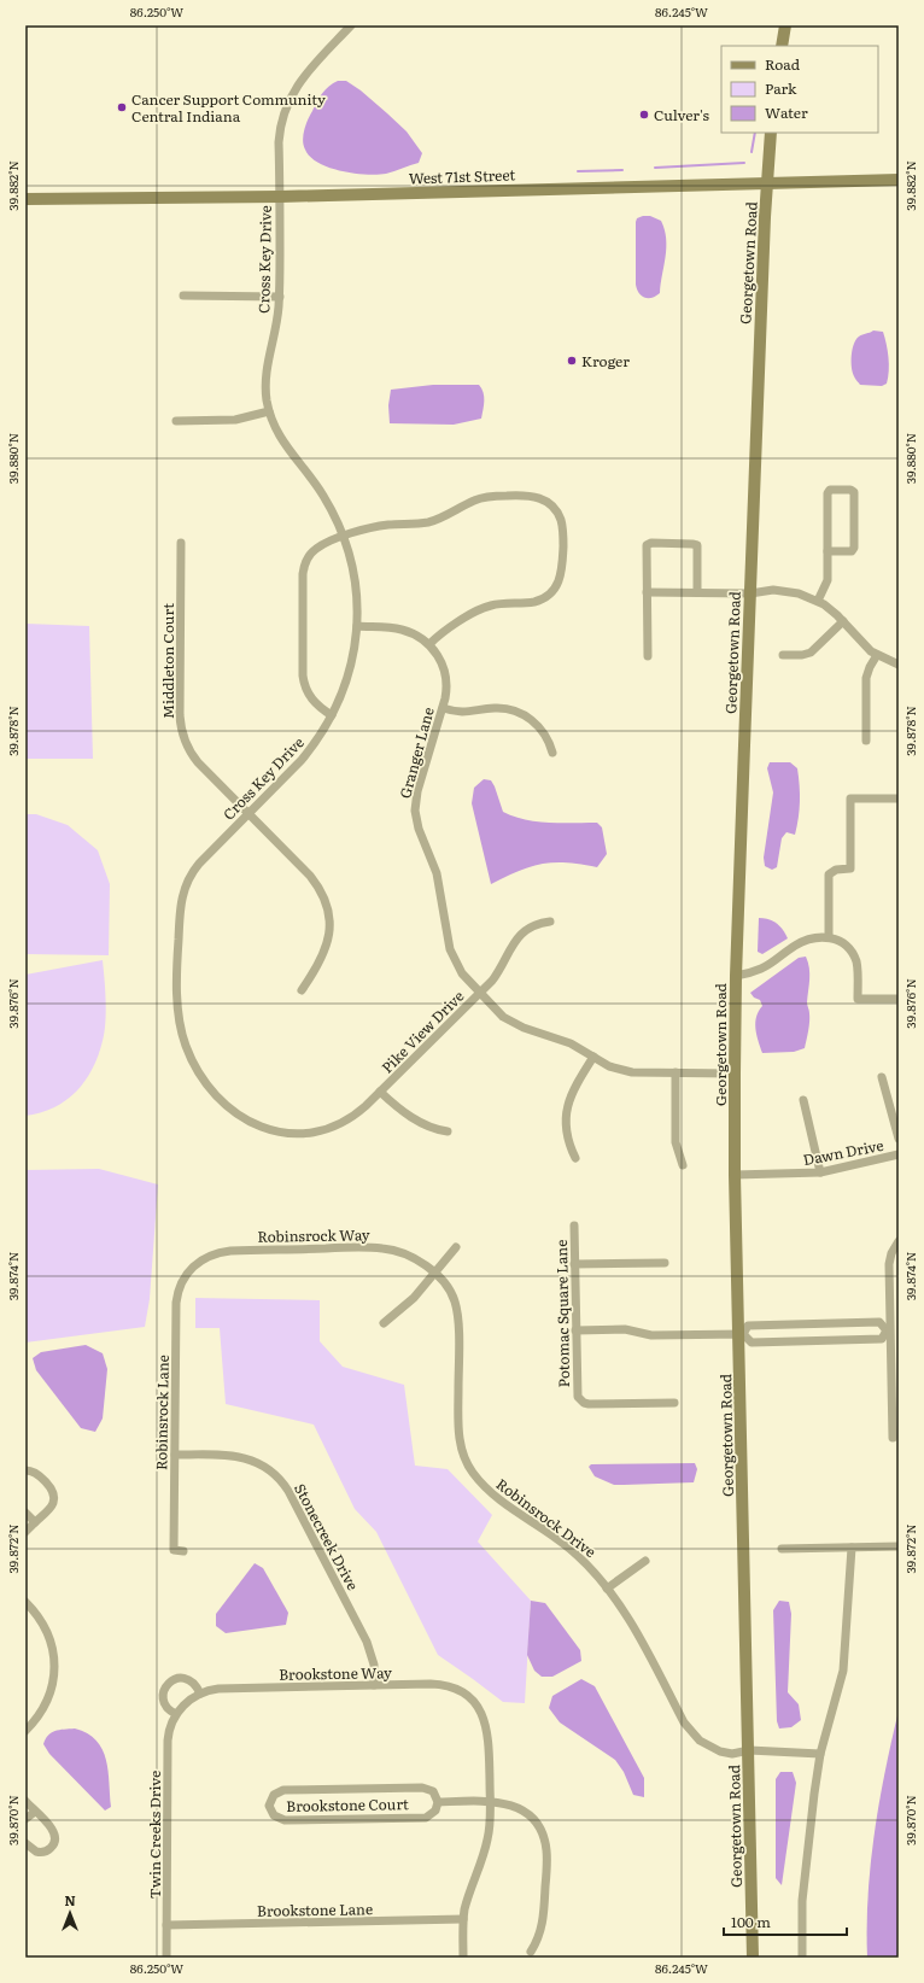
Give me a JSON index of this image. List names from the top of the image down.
{
  "streets": {
    "main road": ["West 71st Street", "Georgetown Road"],
    "street": [
      "Cross Key Drive",
      "Middleton Court",
      "Granger Lane",
      "Pike View Drive",
      "Dawn Drive",
      "Robinsrock Way",
      "Potomac Square Lane",
      "Robinsrock Lane",
      "Robinsrock Drive",
      "Stonecreek Drive",
      "Brookstone Way",
      "Brookstone Court",
      "Twin Creeks Drive",
      "Brookstone Lane"
    ]
  },
  "crossings": [
    ["West 71st Street", "Cross Key Drive"],
    ["West 71st Street", "Georgetown Road"],
    ["Cross Key Drive", "Middleton Court"],
    ["Cross Key Drive", "Granger Lane"],
    ["Cross Key Drive", "Pike View Drive"],
    ["Georgetown Road", "Pike View Drive"],
    ["Georgetown Road", "Dawn Drive"],
    ["Georgetown Road", "Robinsrock Drive"],
    ["Granger Lane", "Pike View Drive"],
    ["Robinsrock Way", "Robinsrock Lane"],
    ["Robinsrock Way", "Robinsrock Drive"],
    ["Robinsrock Lane", "Stonecreek Drive"],
    ["Stonecreek Drive", "Brookstone Way"],
    ["Brookstone Way", "Twin Creeks Drive"],
    ["Twin Creeks Drive", "Brookstone Lane"]
  ],
  "places": ["Cancer Support Community Central Indiana", "Culver's", "Kroger"],
  "legend": ["Road", "Park", "Water"],
  "scale_bar": "100 m",
  "north": "top",
  "coordinates": [
    "86.250°W",
    "86.245°W",
    "39.882°N",
    "39.880°N",
    "39.878°N",
    "39.876°N",
    "39.874°N",
    "39.872°N",
    "39.870°N"
  ]
}
